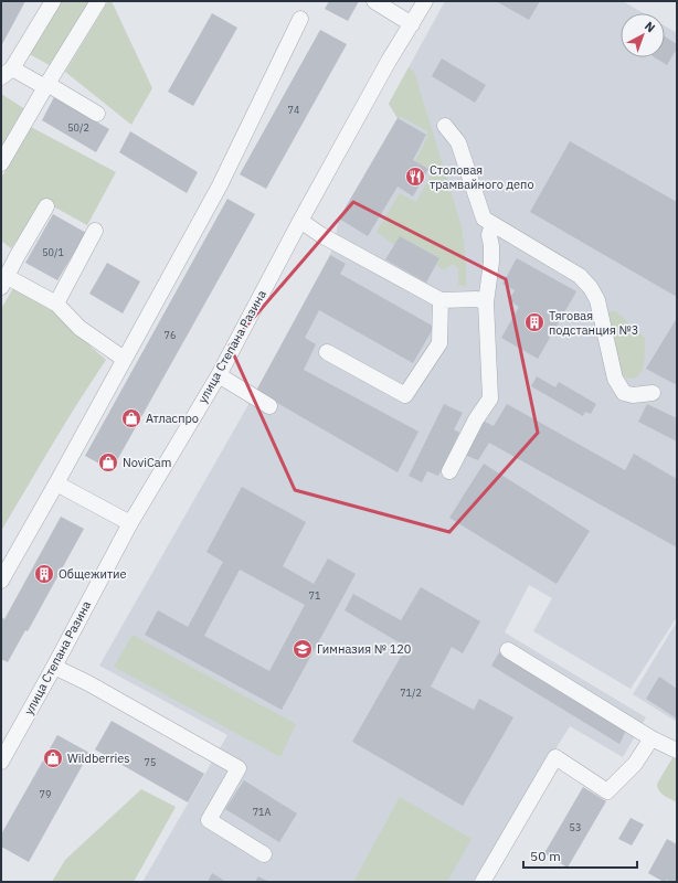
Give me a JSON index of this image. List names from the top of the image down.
{
  "streets": {
    "street": ["улица Степана Разина"]
  },
  "places": {
    "restaurant": ["Столовая трамвайного депо"],
    "building": ["Тяговая подстанция №3", "Общежитие"],
    "shop": ["Атласпро", "NoviСam", "Wildberries"],
    "school or university": ["Гимназия № 120"]
  },
  "house_numbers": [
    "74",
    "50/2",
    "50/1",
    "76",
    "71",
    "71/2",
    "75",
    "79",
    "71А",
    "53"
  ],
  "scale_bar": "50 m",
  "north": "top right"
}
